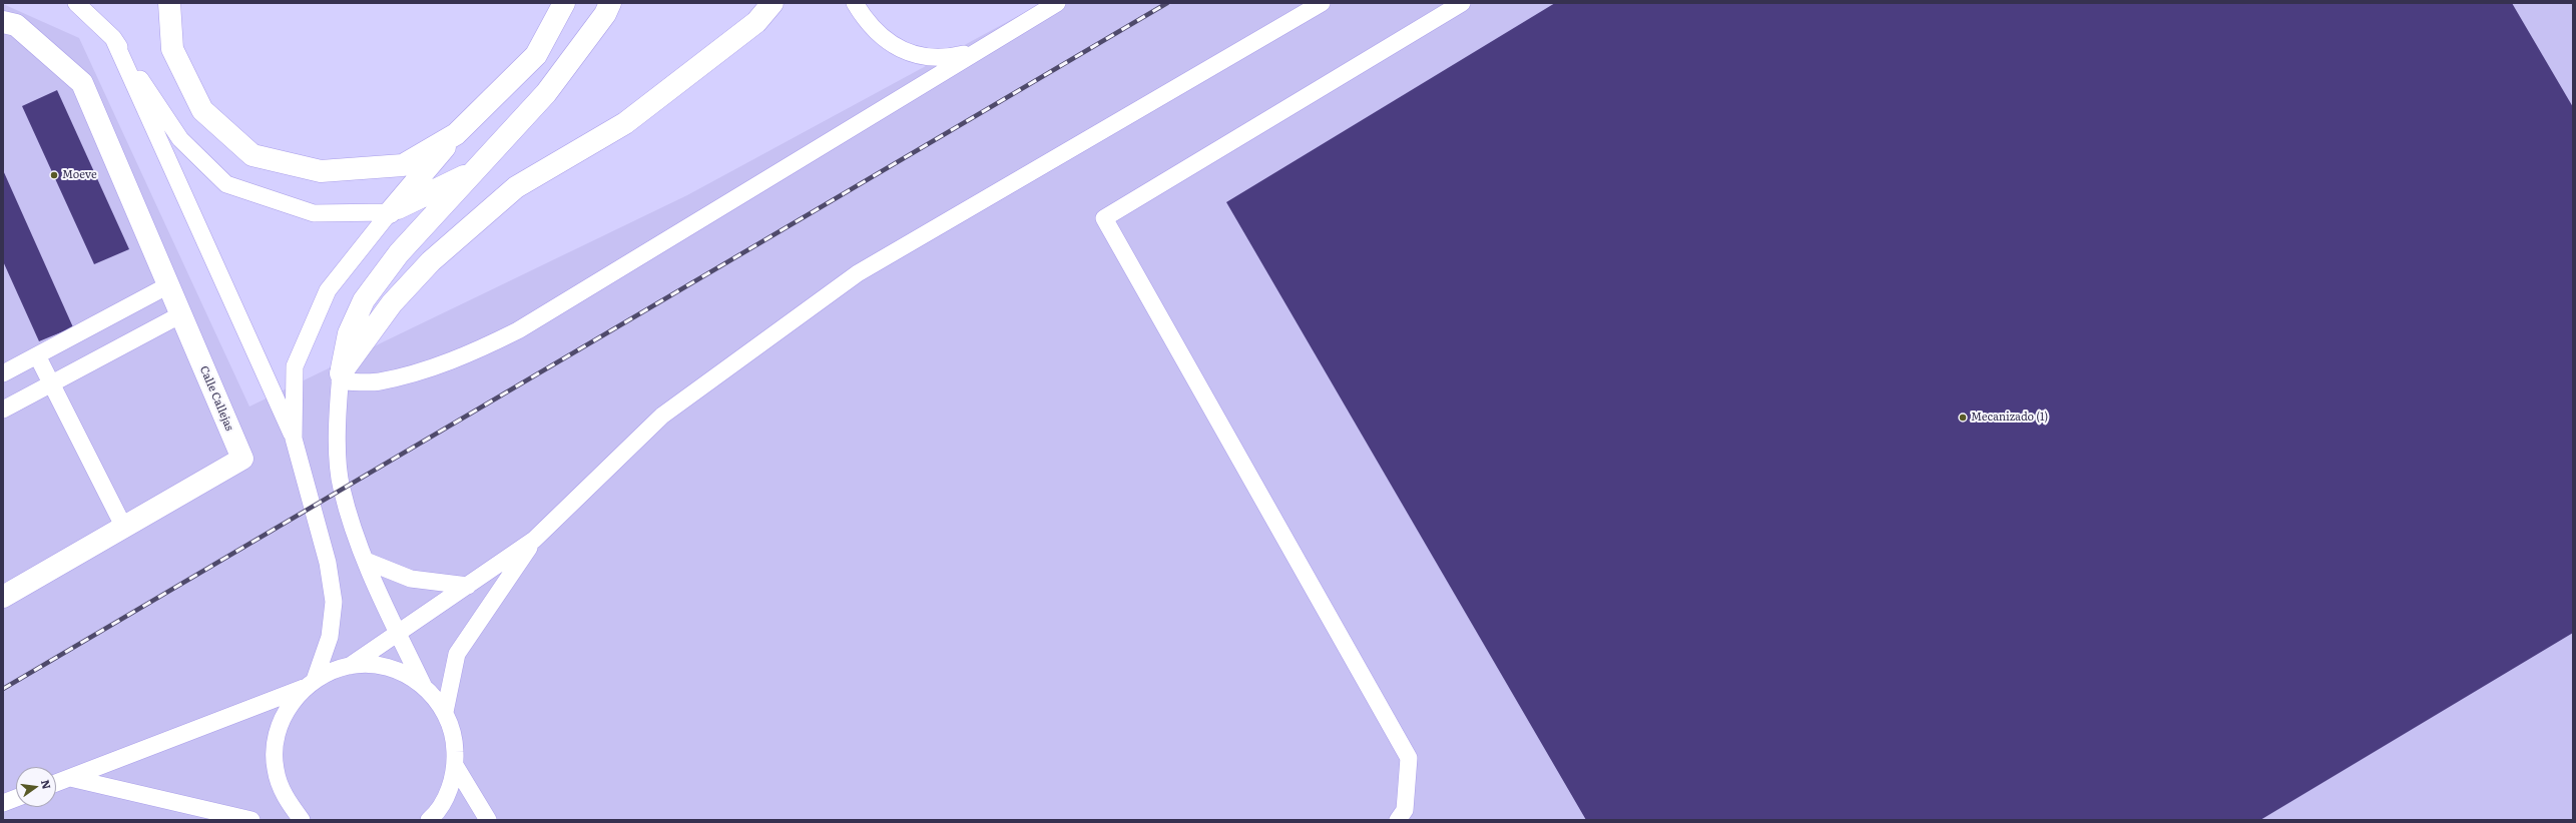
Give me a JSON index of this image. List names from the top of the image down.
{
  "streets": {
    "main road": ["Calle Callejas"]
  },
  "places": ["Moeve", "Mecanizado (1)"],
  "north": "right"
}
